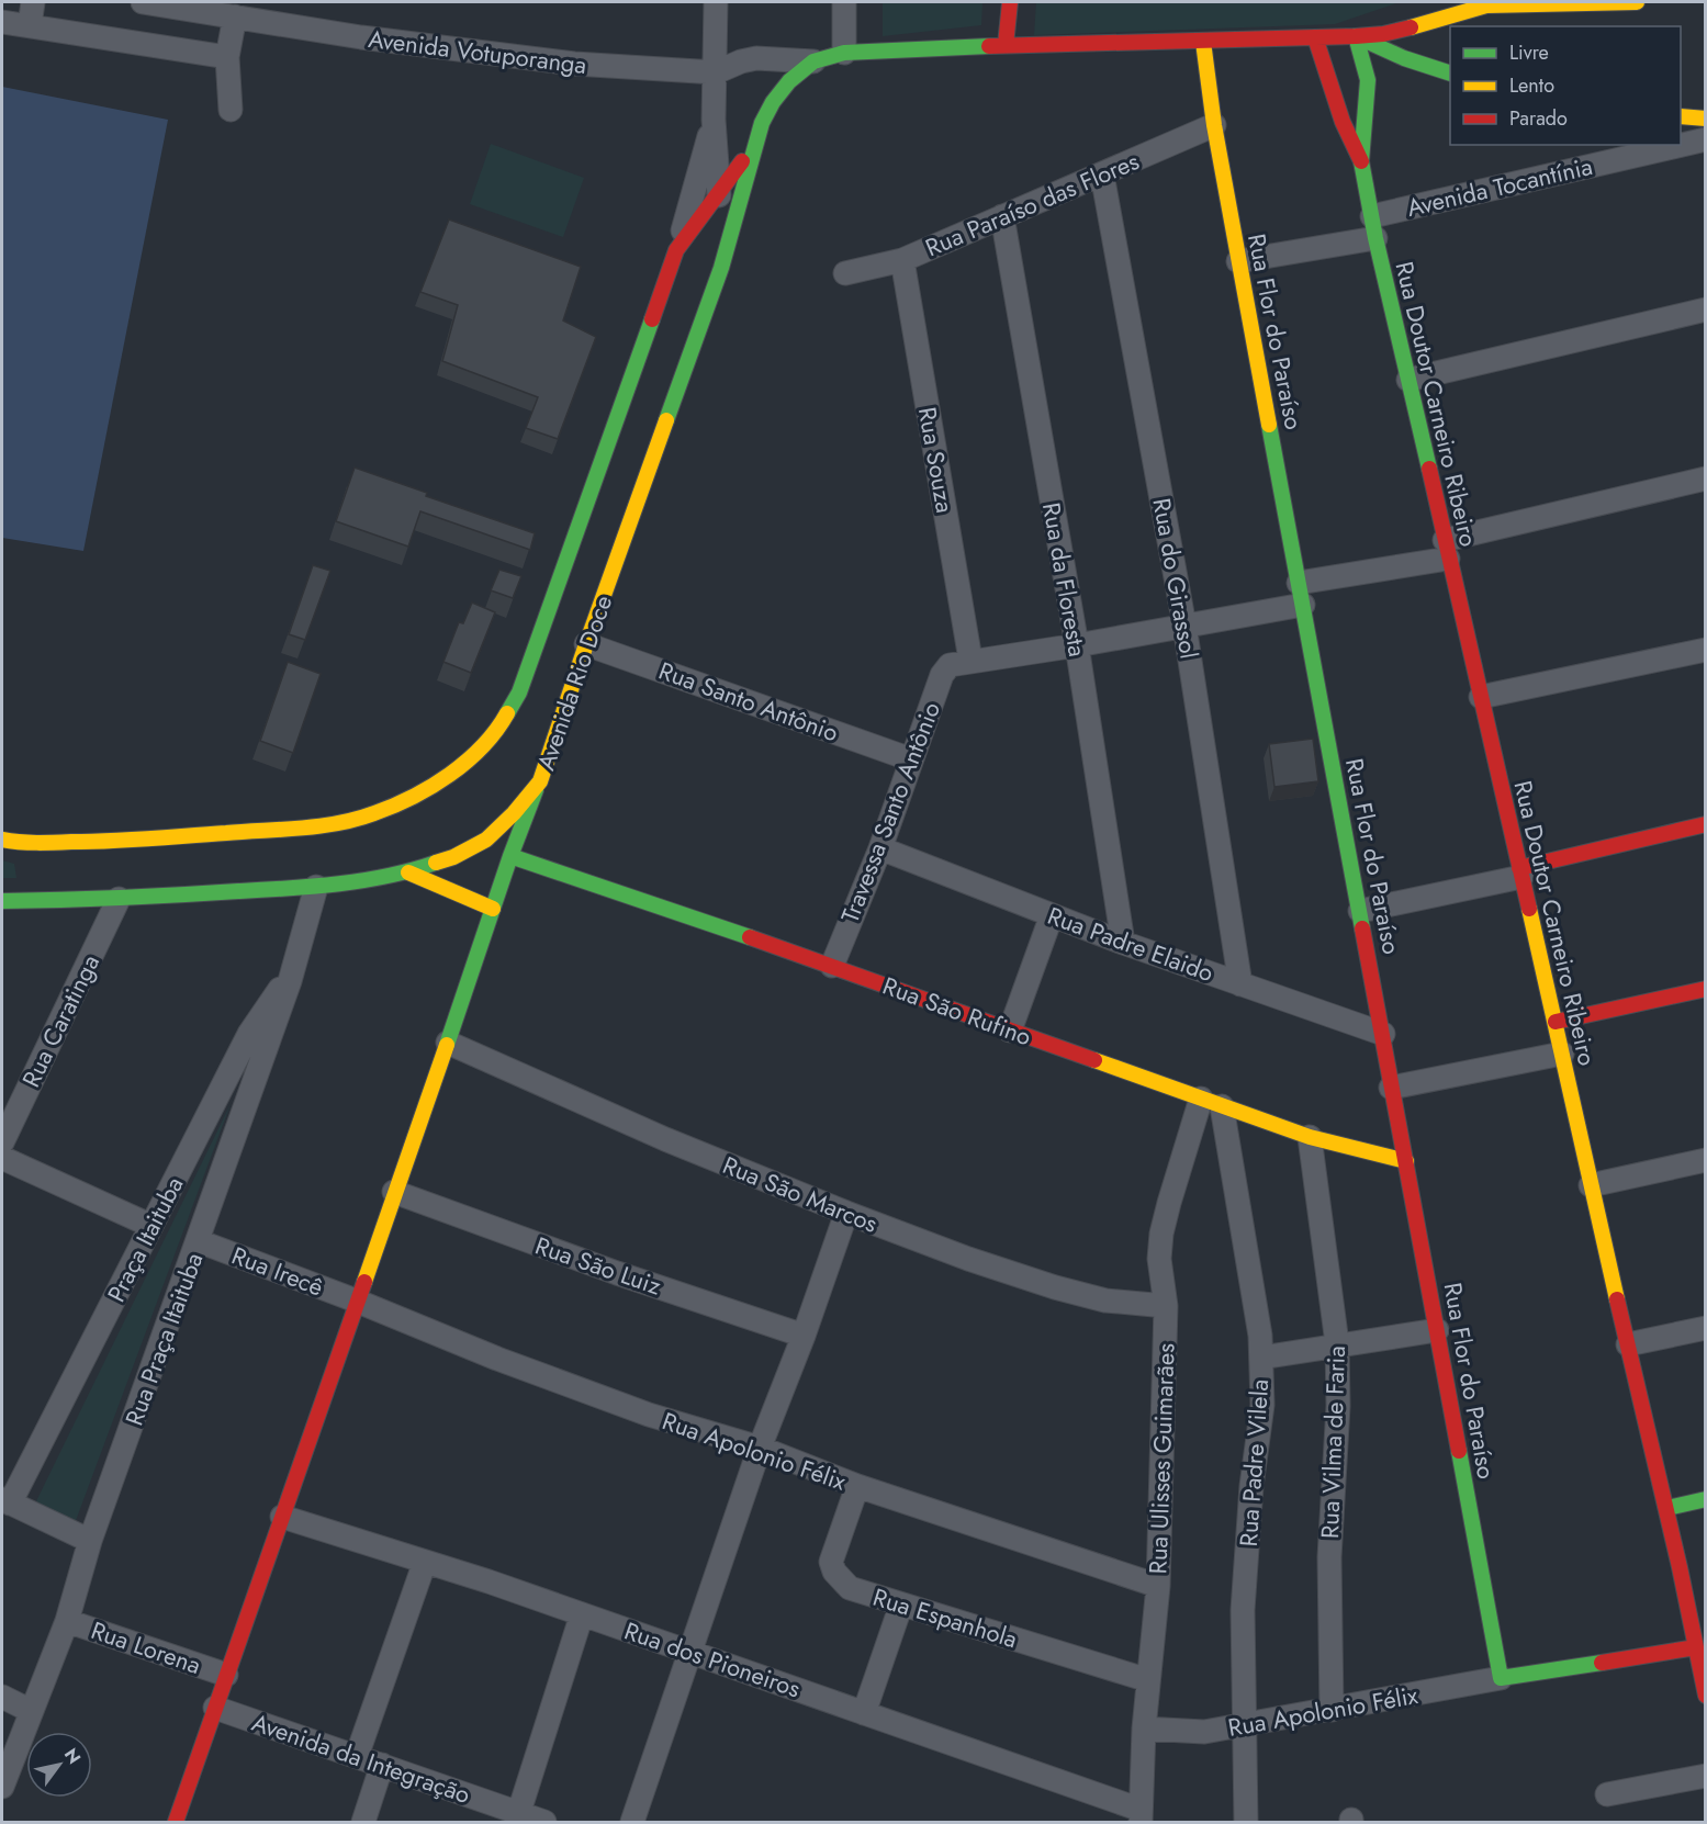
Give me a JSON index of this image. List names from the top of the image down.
{
  "streets": {
    "street": [
      "Avenida Votuporanga",
      "Avenida Tocantínia",
      "Rua Paraíso das Flores",
      "Rua Flor do Paraíso",
      "Rua Doutor Carneiro Ribeiro",
      "Rua Souza",
      "Rua do Girassol",
      "Rua da Floresta",
      "Avenida Rio Doce",
      "Rua Santo Antônio",
      "Travessa Santo Antônio",
      "Rua Padre Elaido",
      "Rua São Rufino",
      "Rua Caratinga",
      "Rua São Marcos",
      "Praça Itaituba",
      "Rua São Luiz",
      "Rua Irecê",
      "Rua Praça Itaituba",
      "Rua Vilma de Faria",
      "Rua Apolonio Félix",
      "Rua Ulisses Guimarães",
      "Rua Padre Vilela",
      "Rua Espanhola",
      "Rua Lorena",
      "Rua dos Pioneiros",
      "Avenida da Integração"
    ]
  },
  "crossings": [
    ["Avenida Votuporanga", "Avenida Rio Doce"],
    ["Avenida Tocantínia", "Rua Flor do Paraíso"],
    ["Avenida Tocantínia", "Rua Doutor Carneiro Ribeiro"],
    ["Rua Paraíso das Flores", "Rua Flor do Paraíso"],
    ["Rua Paraíso das Flores", "Rua Souza"],
    ["Rua Paraíso das Flores", "Rua do Girassol"],
    ["Rua Paraíso das Flores", "Rua da Floresta"],
    ["Rua Flor do Paraíso", "Rua Padre Elaido"],
    ["Rua Flor do Paraíso", "Rua São Rufino"],
    ["Rua Flor do Paraíso", "Rua Apolonio Félix"],
    ["Rua Souza", "Travessa Santo Antônio"],
    ["Rua do Girassol", "Rua Padre Elaido"],
    ["Rua da Floresta", "Rua Padre Elaido"],
    ["Avenida Rio Doce", "Rua Santo Antônio"],
    ["Avenida Rio Doce", "Rua Caratinga"],
    ["Avenida Rio Doce", "Rua Praça Itaituba"],
    ["Rua Santo Antônio", "Travessa Santo Antônio"],
    ["Travessa Santo Antônio", "Rua Padre Elaido"],
    ["Travessa Santo Antônio", "Rua São Rufino"],
    ["Rua São Rufino", "Rua Vilma de Faria"],
    ["Rua São Rufino", "Rua Ulisses Guimarães"],
    ["Rua São Rufino", "Rua Padre Vilela"],
    ["Rua São Marcos", "Rua Ulisses Guimarães"],
    ["Praça Itaituba", "Rua Praça Itaituba"],
    ["Rua Irecê", "Rua Praça Itaituba"],
    ["Rua Irecê", "Rua Apolonio Félix"],
    ["Rua Praça Itaituba", "Rua Lorena"],
    ["Rua Vilma de Faria", "Rua Apolonio Félix"],
    ["Rua Apolonio Félix", "Rua Ulisses Guimarães"],
    ["Rua Apolonio Félix", "Rua Padre Vilela"],
    ["Rua Apolonio Félix", "Rua Espanhola"],
    ["Rua Ulisses Guimarães", "Rua Padre Vilela"],
    ["Rua Ulisses Guimarães", "Rua Espanhola"],
    ["Rua Ulisses Guimarães", "Rua dos Pioneiros"]
  ],
  "legend": ["Livre", "Lento", "Parado"],
  "north": "top right"
}
